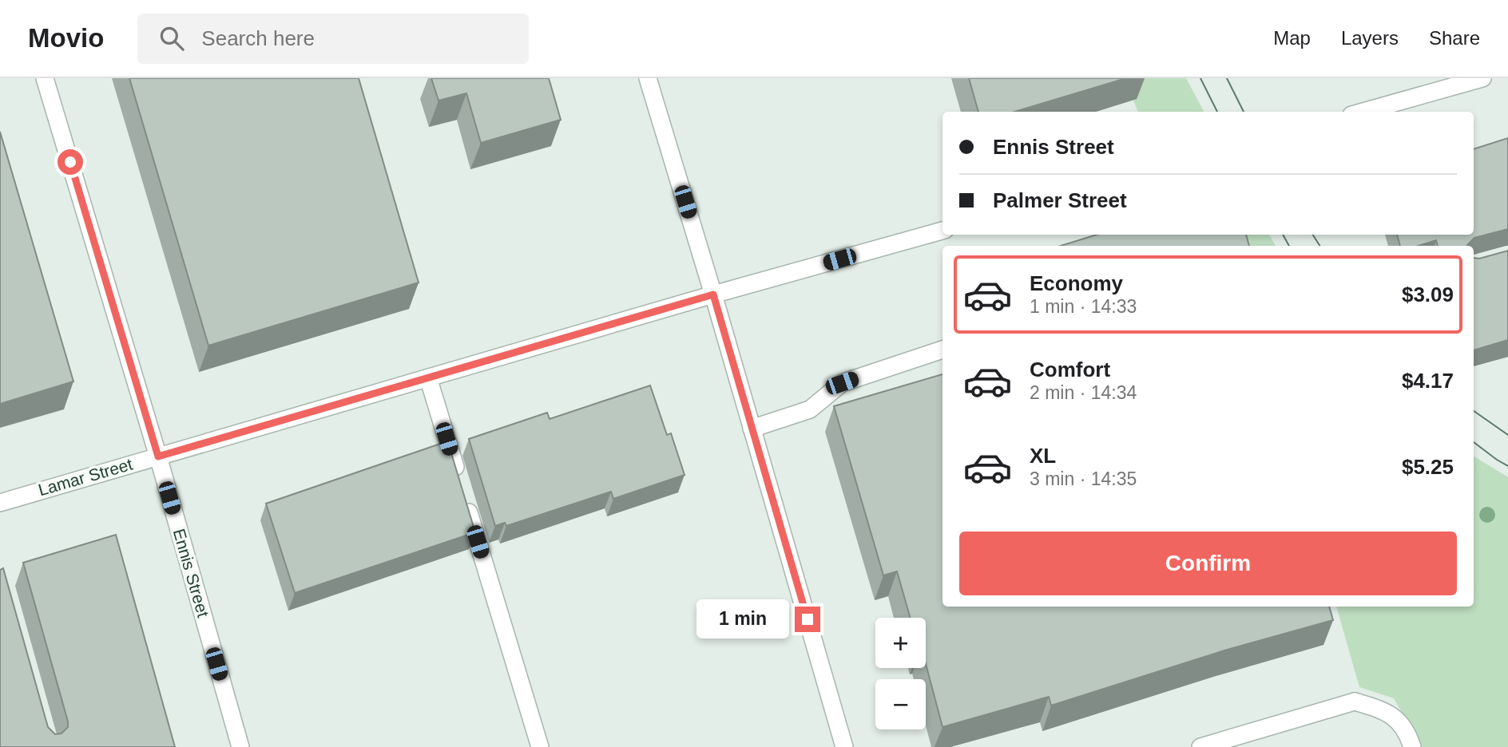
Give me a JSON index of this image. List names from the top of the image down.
{
  "streets": {
    "street": ["Lamar Street", "Ennis Street"]
  },
  "crossings": [
    ["Lamar Street", "Ennis Street"]
  ],
  "page": {
    "header": "Movio",
    "search": "Search here",
    "nav": ["Map", "Layers", "Share"],
    "banner": ["Ennis Street", "Palmer Street"],
    "list": [
      {
        "name": "Economy",
        "note": "1 min · 14:33",
        "value": "$3.09"
      },
      {
        "name": "Comfort",
        "note": "2 min · 14:34",
        "value": "$4.17"
      },
      {
        "name": "XL",
        "note": "3 min · 14:35",
        "value": "$5.25"
      }
    ],
    "buttons": "Confirm",
    "bubble": "1 min",
    "map_buttons": ["+", "−"]
  }
}
